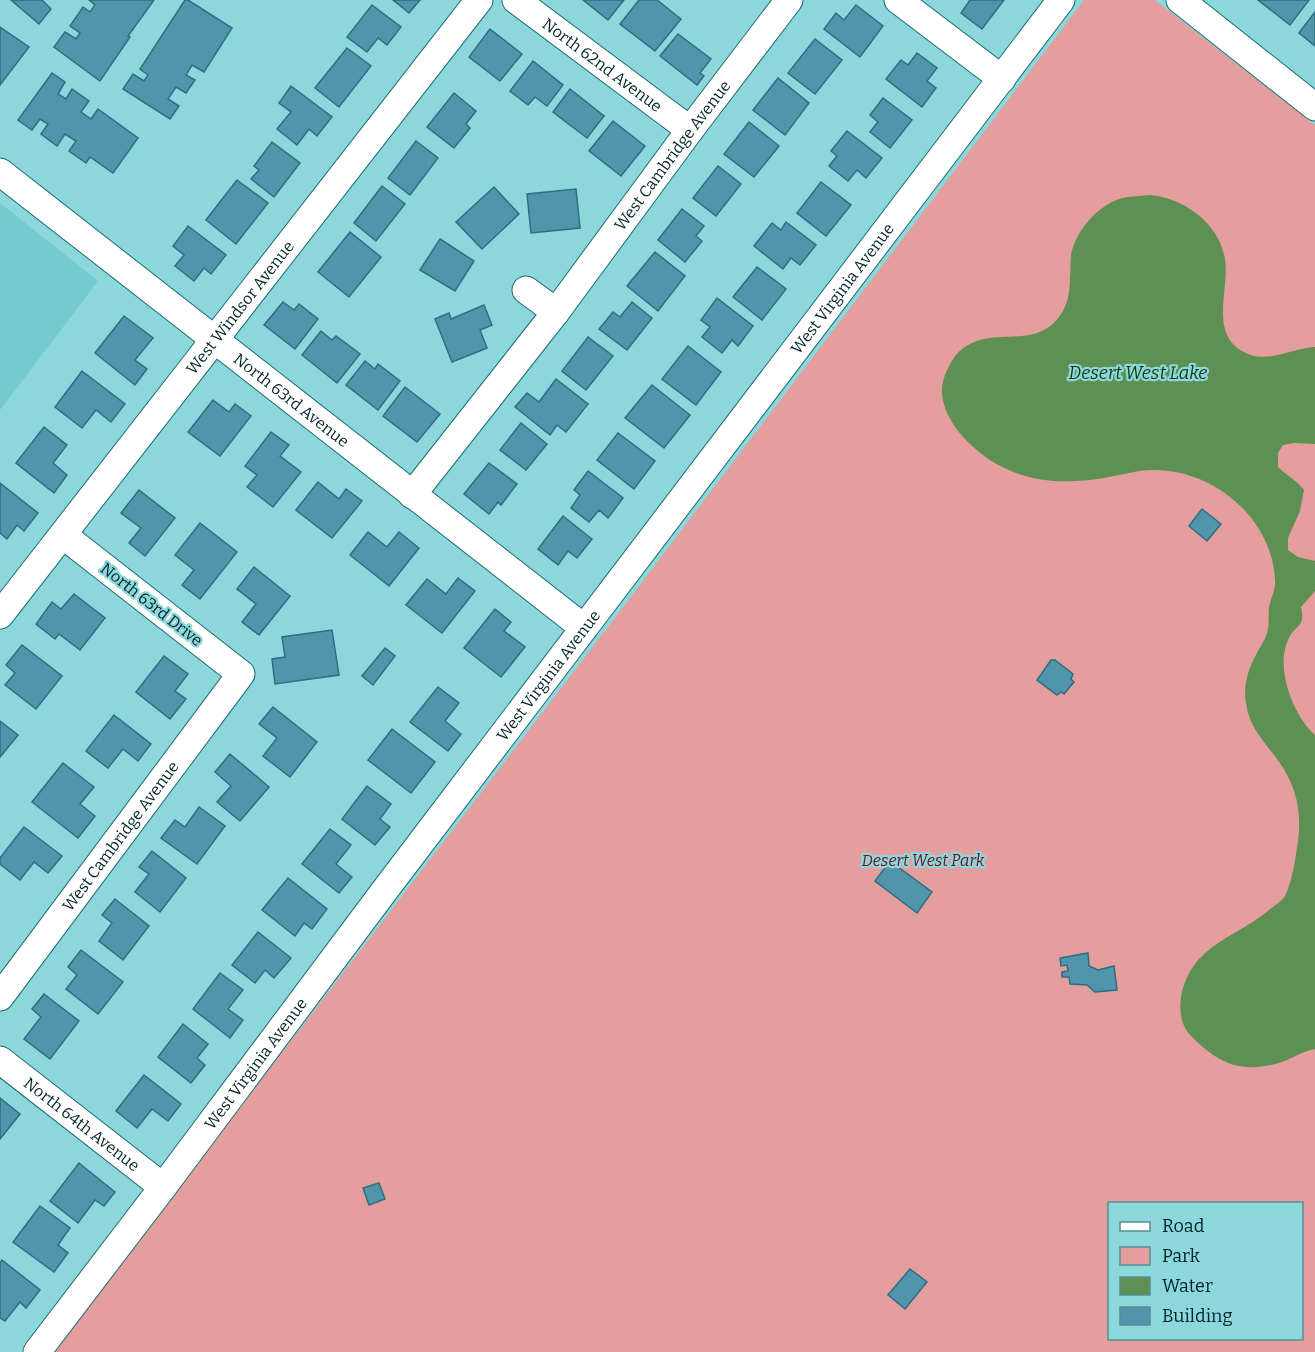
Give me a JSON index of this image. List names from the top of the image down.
{
  "streets": {
    "street": [
      "North 62nd Avenue",
      "West Cambridge Avenue",
      "West Virginia Avenue",
      "West Windsor Avenue",
      "North 63rd Avenue",
      "North 63rd Drive",
      "North 64th Avenue"
    ]
  },
  "crossings": [
    ["North 62nd Avenue", "West Cambridge Avenue"],
    ["West Cambridge Avenue", "North 63rd Avenue"],
    ["West Cambridge Avenue", "North 63rd Drive"],
    ["West Virginia Avenue", "North 63rd Avenue"],
    ["West Virginia Avenue", "North 64th Avenue"],
    ["West Windsor Avenue", "North 63rd Avenue"],
    ["West Windsor Avenue", "North 63rd Drive"]
  ],
  "water": ["Desert West Lake"],
  "parks": ["Desert West Park"],
  "legend": [
    "Road",
    "Park",
    "Water",
    "Building"
  ]
}
